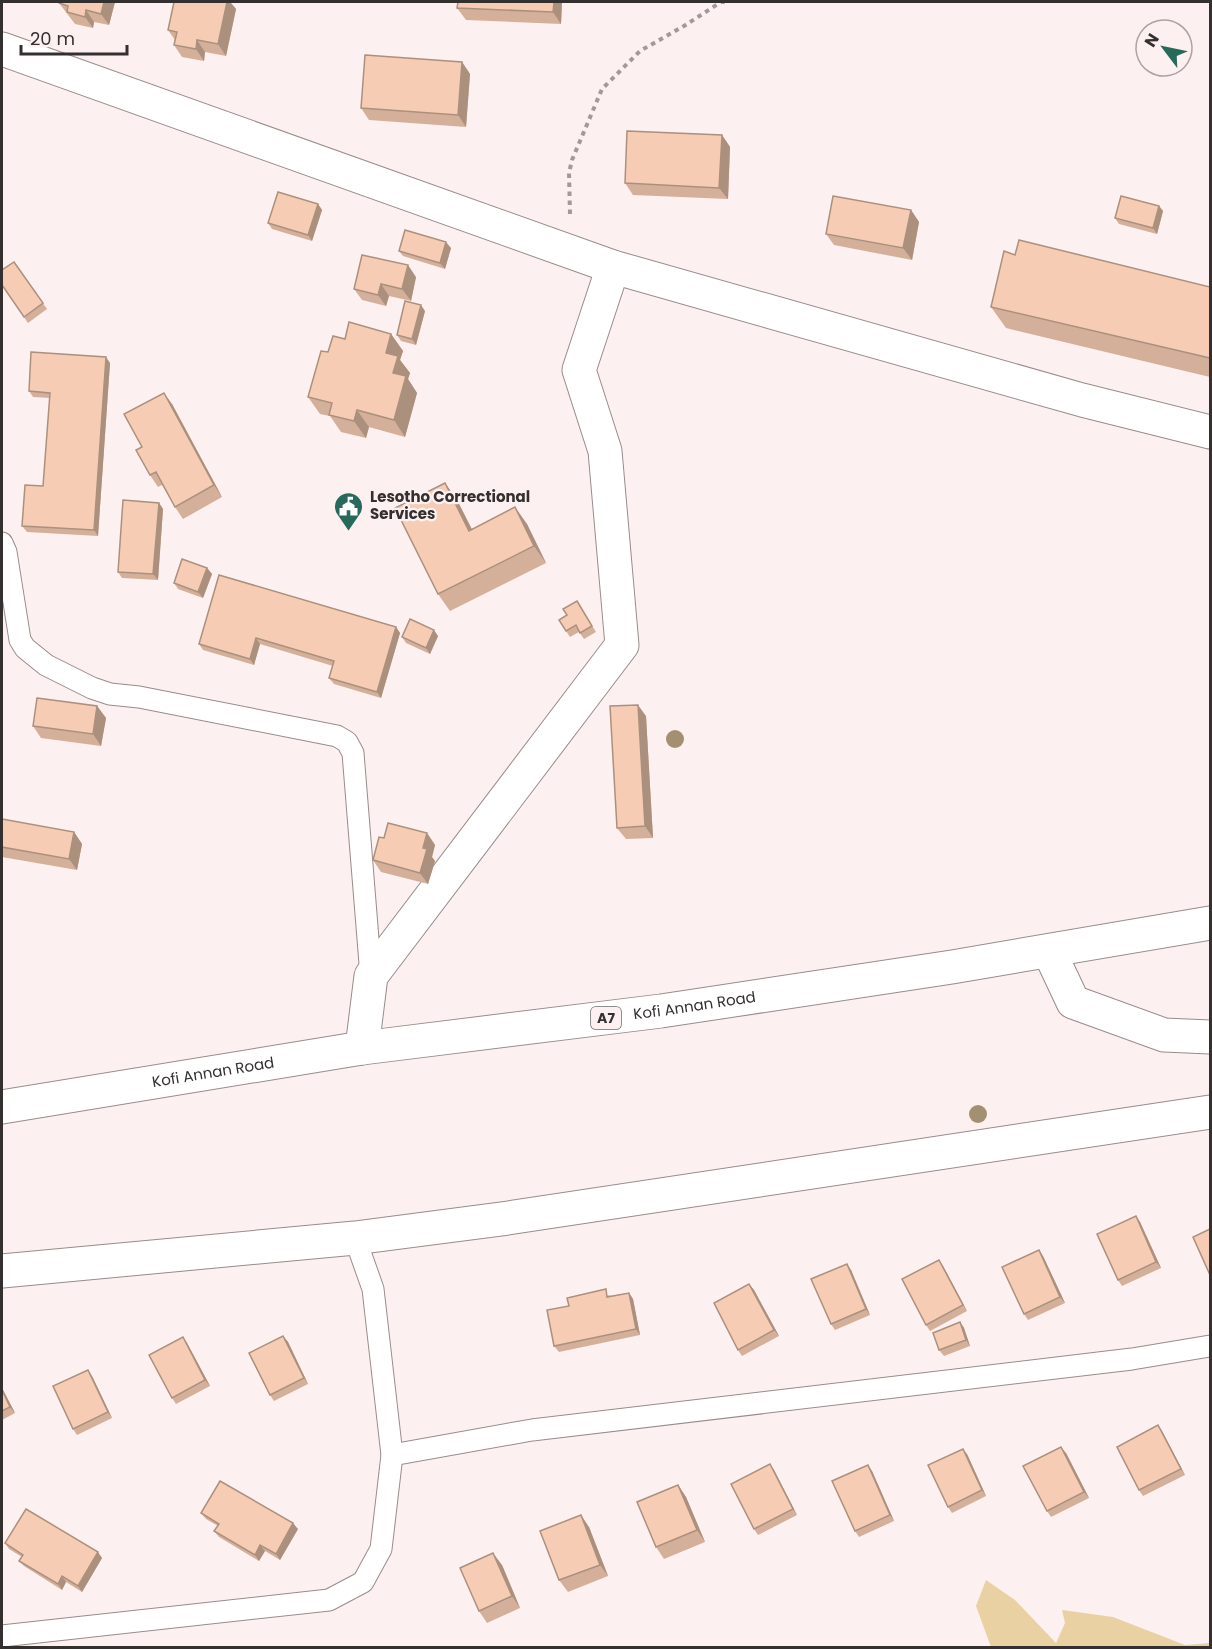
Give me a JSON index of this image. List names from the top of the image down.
{
  "streets": {
    "street": ["Kofi Annan Road", "A7"]
  },
  "places": {
    "public building": ["Lesotho Correctional Services"]
  },
  "scale_bar": "20 m",
  "north": "top left"
}
